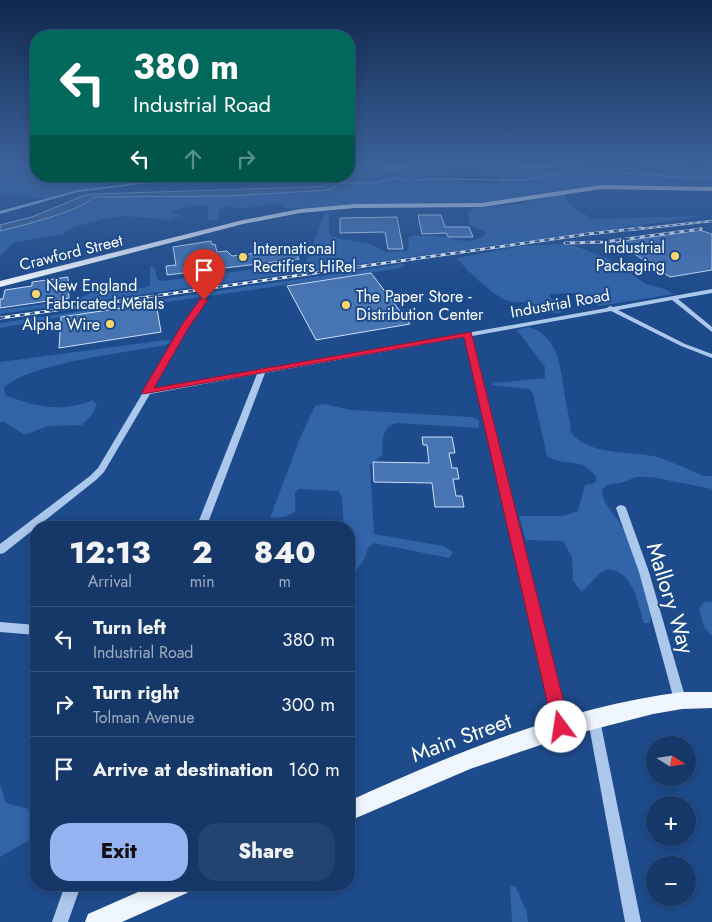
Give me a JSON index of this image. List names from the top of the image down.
{
  "streets": {
    "main road": ["Crawford Street", "Main Street"],
    "street": ["Industrial Road", "Mallory Way"]
  },
  "crossings": [
    ["Mallory Way", "Main Street"]
  ],
  "places": [
    "Industrial Packaging",
    "International Rectifiers HiRel",
    "New England Fabricated Metals",
    "The Paper Store - Distribution Center",
    "Alpha Wire"
  ],
  "north": "right",
  "page": {
    "turn": ["380 m", "Industrial Road"],
    "eta": [
      "12:13",
      "Arrival",
      "2",
      "min",
      "840",
      "m"
    ],
    "list": [
      {
        "name": "Turn left",
        "note": "Industrial Road",
        "value": "380 m"
      },
      {
        "name": "Turn right",
        "note": "Tolman Avenue",
        "value": "300 m"
      },
      {
        "name": "Arrive at destination",
        "value": "160 m"
      }
    ],
    "map_buttons": ["+", "−"],
    "buttons": ["Exit", "Share"]
  }
}
